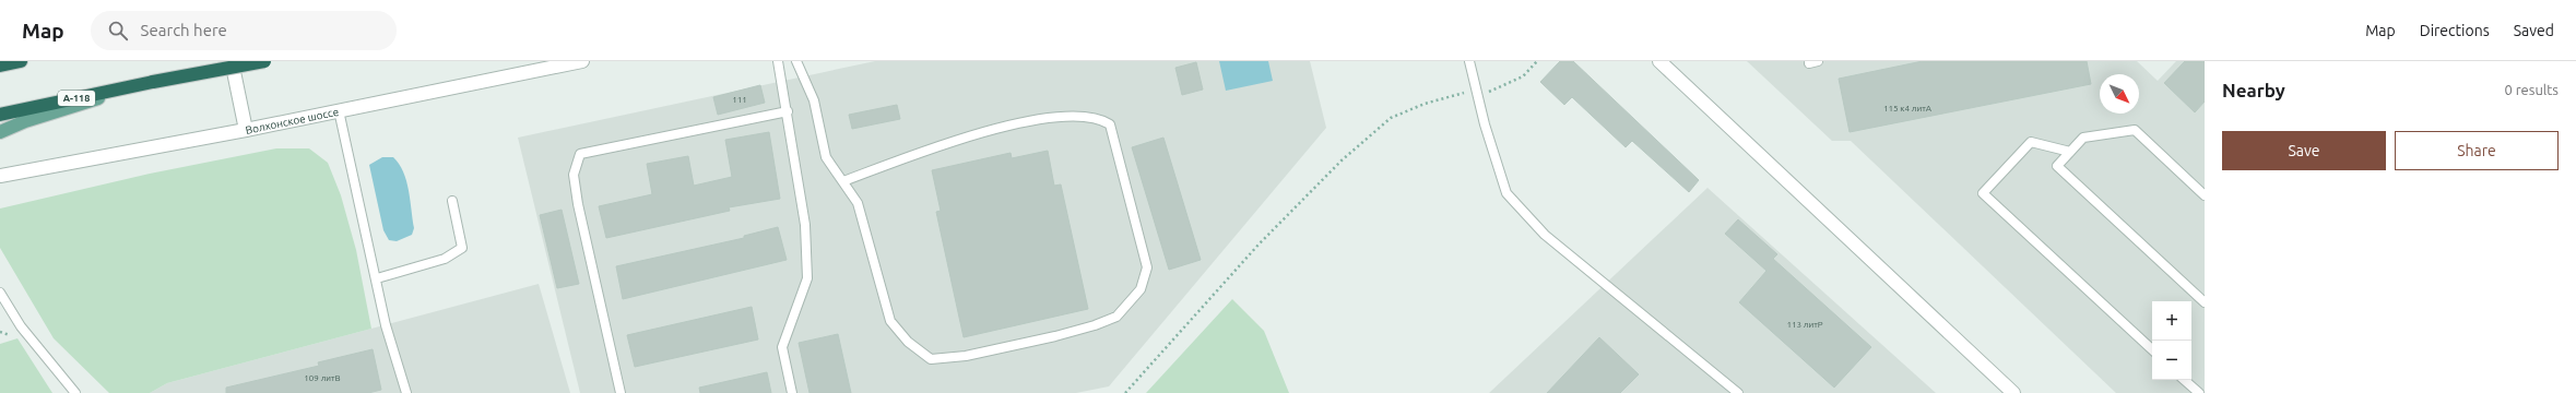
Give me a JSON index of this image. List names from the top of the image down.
{
  "streets": {
    "highway": ["А-118"],
    "street": ["Волхонское шоссе"]
  },
  "house_numbers": [
    "111",
    "115 к4 литА",
    "113 литР",
    "109 литВ"
  ],
  "north": "bottom right",
  "page": {
    "header": "Map",
    "search": "Search here",
    "nav": ["Map", "Directions", "Saved"],
    "heading": ["Nearby", "0 results"],
    "buttons": ["Save", "Share"],
    "map_buttons": ["+", "−"]
  }
}
